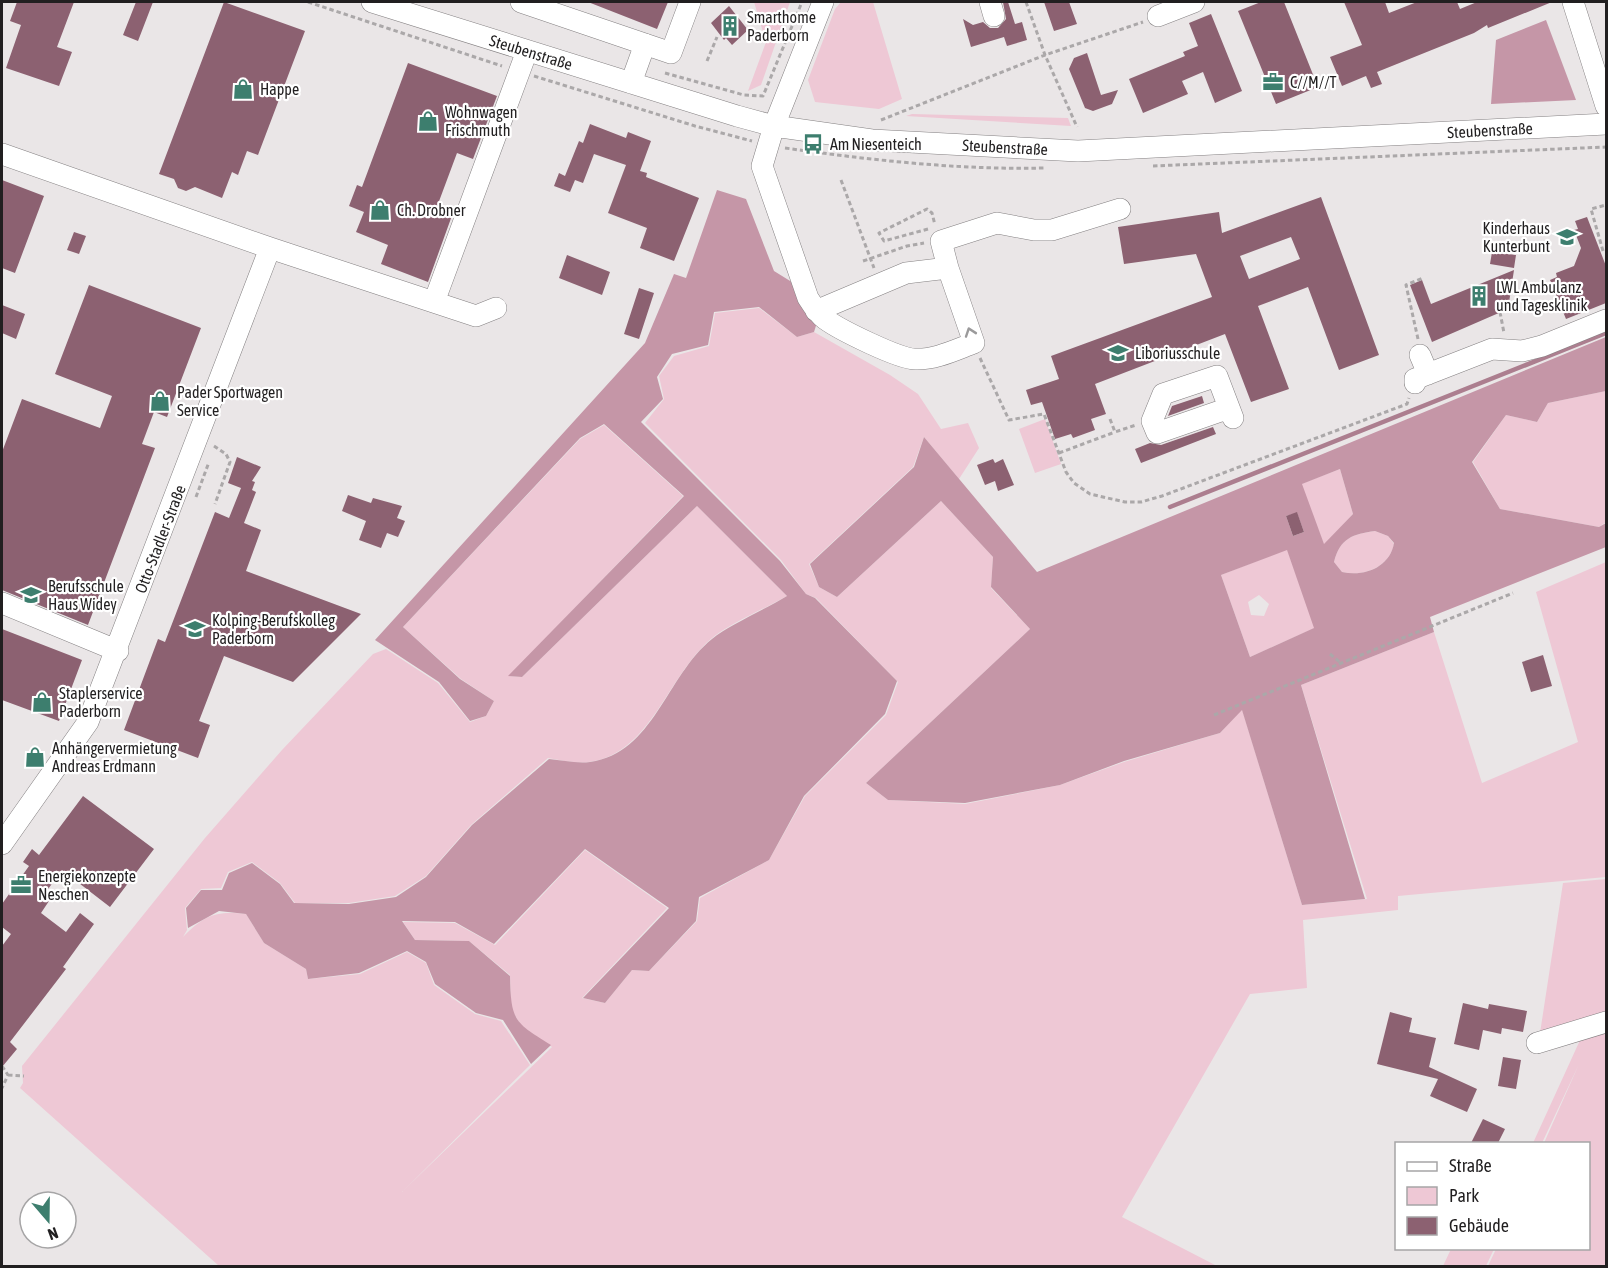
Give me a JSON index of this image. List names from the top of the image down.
{
  "streets": {
    "street": ["Steubenstraße", "Otto-Stadler-Straße"]
  },
  "places": {
    "building": ["Smarthome Paderborn", "LWL Ambulanz und Tagesklinik"],
    "office": ["C//M//T", "Energiekonzepte Neschen"],
    "shop": [
      "Happe",
      "Wohnwagen Frischmuth",
      "Ch. Drobner",
      "Pader Sportwagen Service",
      "Staplerservice Paderborn",
      "Anhängervermietung Andreas Erdmann"
    ],
    "bus stop": ["Am Niesenteich"],
    "school or university": [
      "Kinderhaus Kunterbunt",
      "Liboriusschule",
      "Berufsschule Haus Widey",
      "Kolping-Berufskolleg Paderborn"
    ]
  },
  "legend": ["Straße", "Park", "Gebäude"],
  "north": "bottom"
}
